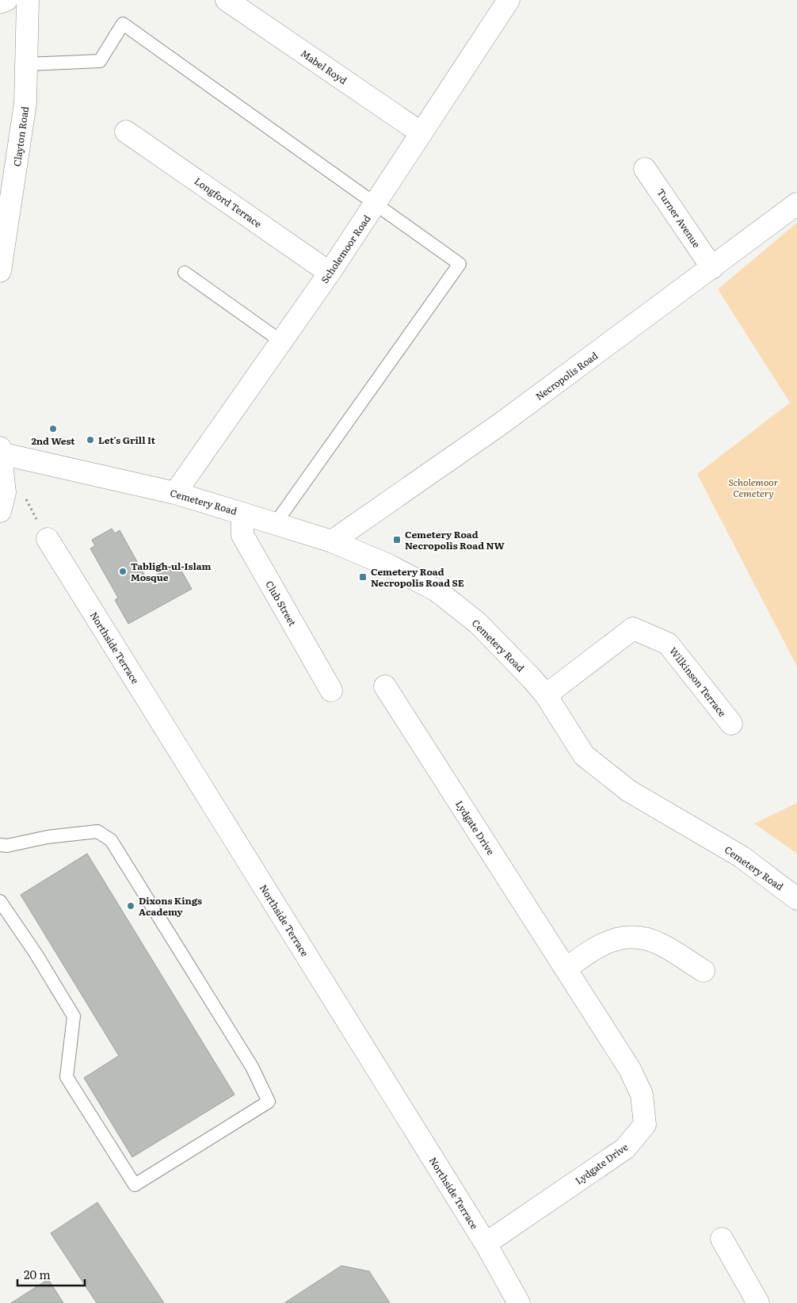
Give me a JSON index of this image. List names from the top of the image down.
{
  "streets": {
    "street": [
      "Mabel Royd",
      "Clayton Road",
      "Longford Terrace",
      "Turner Avenue",
      "Scholemoor Road",
      "Necropolis Road",
      "Cemetery Road",
      "Club Street",
      "Northside Terrace",
      "Wilkinson Terrace",
      "Lydgate Drive"
    ]
  },
  "crossings": [
    ["Mabel Royd", "Scholemoor Road"],
    ["Longford Terrace", "Scholemoor Road"],
    ["Turner Avenue", "Necropolis Road"],
    ["Scholemoor Road", "Cemetery Road"],
    ["Necropolis Road", "Cemetery Road"],
    ["Cemetery Road", "Club Street"],
    ["Cemetery Road", "Wilkinson Terrace"],
    ["Northside Terrace", "Lydgate Drive"]
  ],
  "parks": ["Scholemoor Cemetery"],
  "places": {
    "other": [
      "2nd West",
      "Let's Grill It",
      "Tabligh-ul-Islam Mosque",
      "Dixons Kings Academy"
    ],
    "transit": ["Cemetery Road Necropolis Road NW", "Cemetery Road Necropolis Road SE"]
  },
  "scale_bar": "20 m"
}
